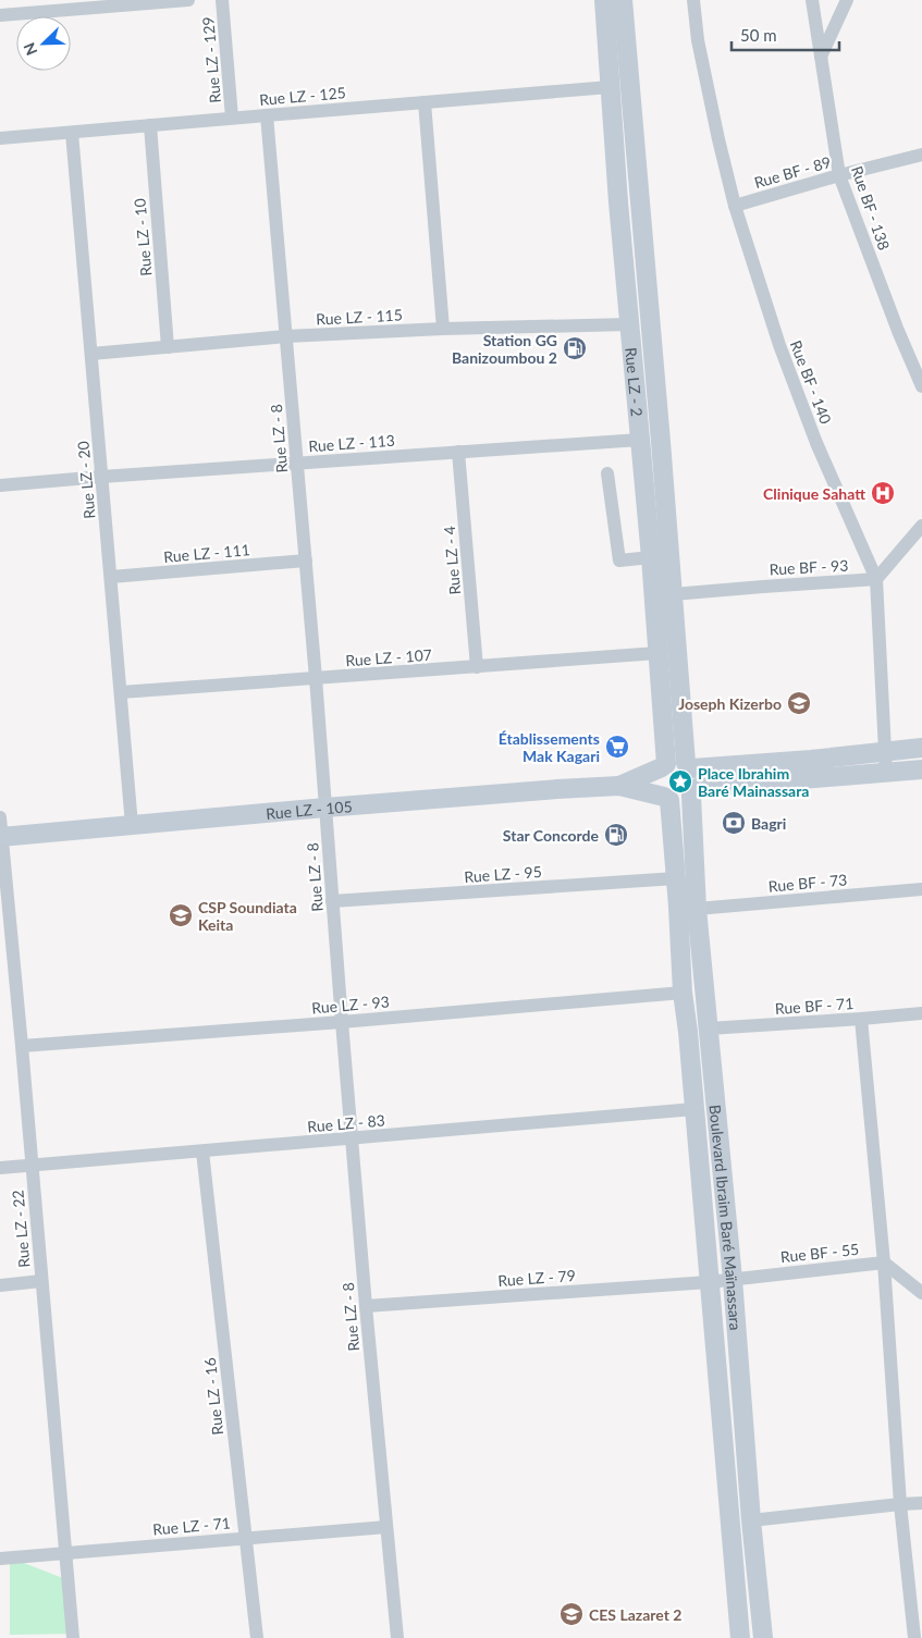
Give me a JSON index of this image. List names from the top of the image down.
{
  "streets": {
    "main road": ["Rue LZ - 2", "Rue LZ - 105", "Boulevard Ibraim Baré Maïnassara"],
    "street": [
      "Rue LZ - 129",
      "Rue LZ - 125",
      "Rue BF - 89",
      "Rue BF - 138",
      "Rue LZ - 10",
      "Rue LZ - 115",
      "Rue BF - 140",
      "Rue LZ - 8",
      "Rue LZ - 113",
      "Rue LZ - 20",
      "Rue LZ - 111",
      "Rue LZ - 4",
      "Rue BF - 93",
      "Rue LZ - 107",
      "Rue LZ - 95",
      "Rue BF - 73",
      "Rue LZ - 93",
      "Rue BF - 71",
      "Rue LZ - 83",
      "Rue LZ - 22",
      "Rue BF - 55",
      "Rue LZ - 79",
      "Rue LZ - 16",
      "Rue LZ - 71"
    ]
  },
  "crossings": [
    ["Rue LZ - 129", "Rue LZ - 125"],
    ["Rue LZ - 125", "Rue LZ - 10"],
    ["Rue LZ - 125", "Rue LZ - 2"],
    ["Rue LZ - 125", "Rue LZ - 8"],
    ["Rue LZ - 125", "Rue LZ - 20"],
    ["Rue BF - 89", "Rue BF - 138"],
    ["Rue BF - 89", "Rue BF - 140"],
    ["Rue LZ - 10", "Rue LZ - 115"],
    ["Rue LZ - 115", "Rue LZ - 2"],
    ["Rue LZ - 115", "Rue LZ - 8"],
    ["Rue LZ - 115", "Rue LZ - 20"],
    ["Rue LZ - 2", "Rue LZ - 113"],
    ["Rue LZ - 2", "Rue BF - 93"],
    ["Rue LZ - 2", "Rue LZ - 107"],
    ["Rue LZ - 2", "Rue LZ - 105"],
    ["Rue LZ - 2", "Boulevard Ibraim Baré Maïnassara"],
    ["Rue BF - 140", "Rue BF - 93"],
    ["Rue LZ - 8", "Rue LZ - 113"],
    ["Rue LZ - 8", "Rue LZ - 111"],
    ["Rue LZ - 8", "Rue LZ - 107"],
    ["Rue LZ - 8", "Rue LZ - 105"],
    ["Rue LZ - 8", "Rue LZ - 95"],
    ["Rue LZ - 8", "Rue LZ - 93"],
    ["Rue LZ - 8", "Rue LZ - 83"],
    ["Rue LZ - 8", "Rue LZ - 79"],
    ["Rue LZ - 8", "Rue LZ - 71"],
    ["Rue LZ - 113", "Rue LZ - 20"],
    ["Rue LZ - 113", "Rue LZ - 4"],
    ["Rue LZ - 20", "Rue LZ - 111"],
    ["Rue LZ - 20", "Rue LZ - 107"],
    ["Rue LZ - 20", "Rue LZ - 105"],
    ["Rue LZ - 4", "Rue LZ - 107"],
    ["Rue LZ - 105", "Boulevard Ibraim Baré Maïnassara"],
    ["Rue LZ - 105", "Rue LZ - 22"],
    ["Rue LZ - 95", "Boulevard Ibraim Baré Maïnassara"],
    ["Rue BF - 73", "Boulevard Ibraim Baré Maïnassara"],
    ["Rue LZ - 93", "Boulevard Ibraim Baré Maïnassara"],
    ["Rue LZ - 93", "Rue LZ - 22"],
    ["Rue BF - 71", "Boulevard Ibraim Baré Maïnassara"],
    ["Rue LZ - 83", "Boulevard Ibraim Baré Maïnassara"],
    ["Rue LZ - 83", "Rue LZ - 22"],
    ["Rue LZ - 83", "Rue LZ - 16"],
    ["Boulevard Ibraim Baré Maïnassara", "Rue BF - 55"],
    ["Boulevard Ibraim Baré Maïnassara", "Rue LZ - 79"],
    ["Rue LZ - 22", "Rue LZ - 71"],
    ["Rue BF - 55", "Rue LZ - 79"],
    ["Rue LZ - 16", "Rue LZ - 71"]
  ],
  "places": {
    "fuel station": ["Station GG Banizoumbou 2", "Star Concorde"],
    "hospital": ["Clinique Sahatt"],
    "school or university": ["Joseph Kizerbo", "CSP Soundiata Keita", "CES Lazaret 2"],
    "supermarket": ["Établissements Mak Kagari"],
    "place": ["Place Ibrahim Baré Mainassara"],
    "bank": ["Bagri"]
  },
  "scale_bar": "50 m",
  "north": "bottom left"
}
